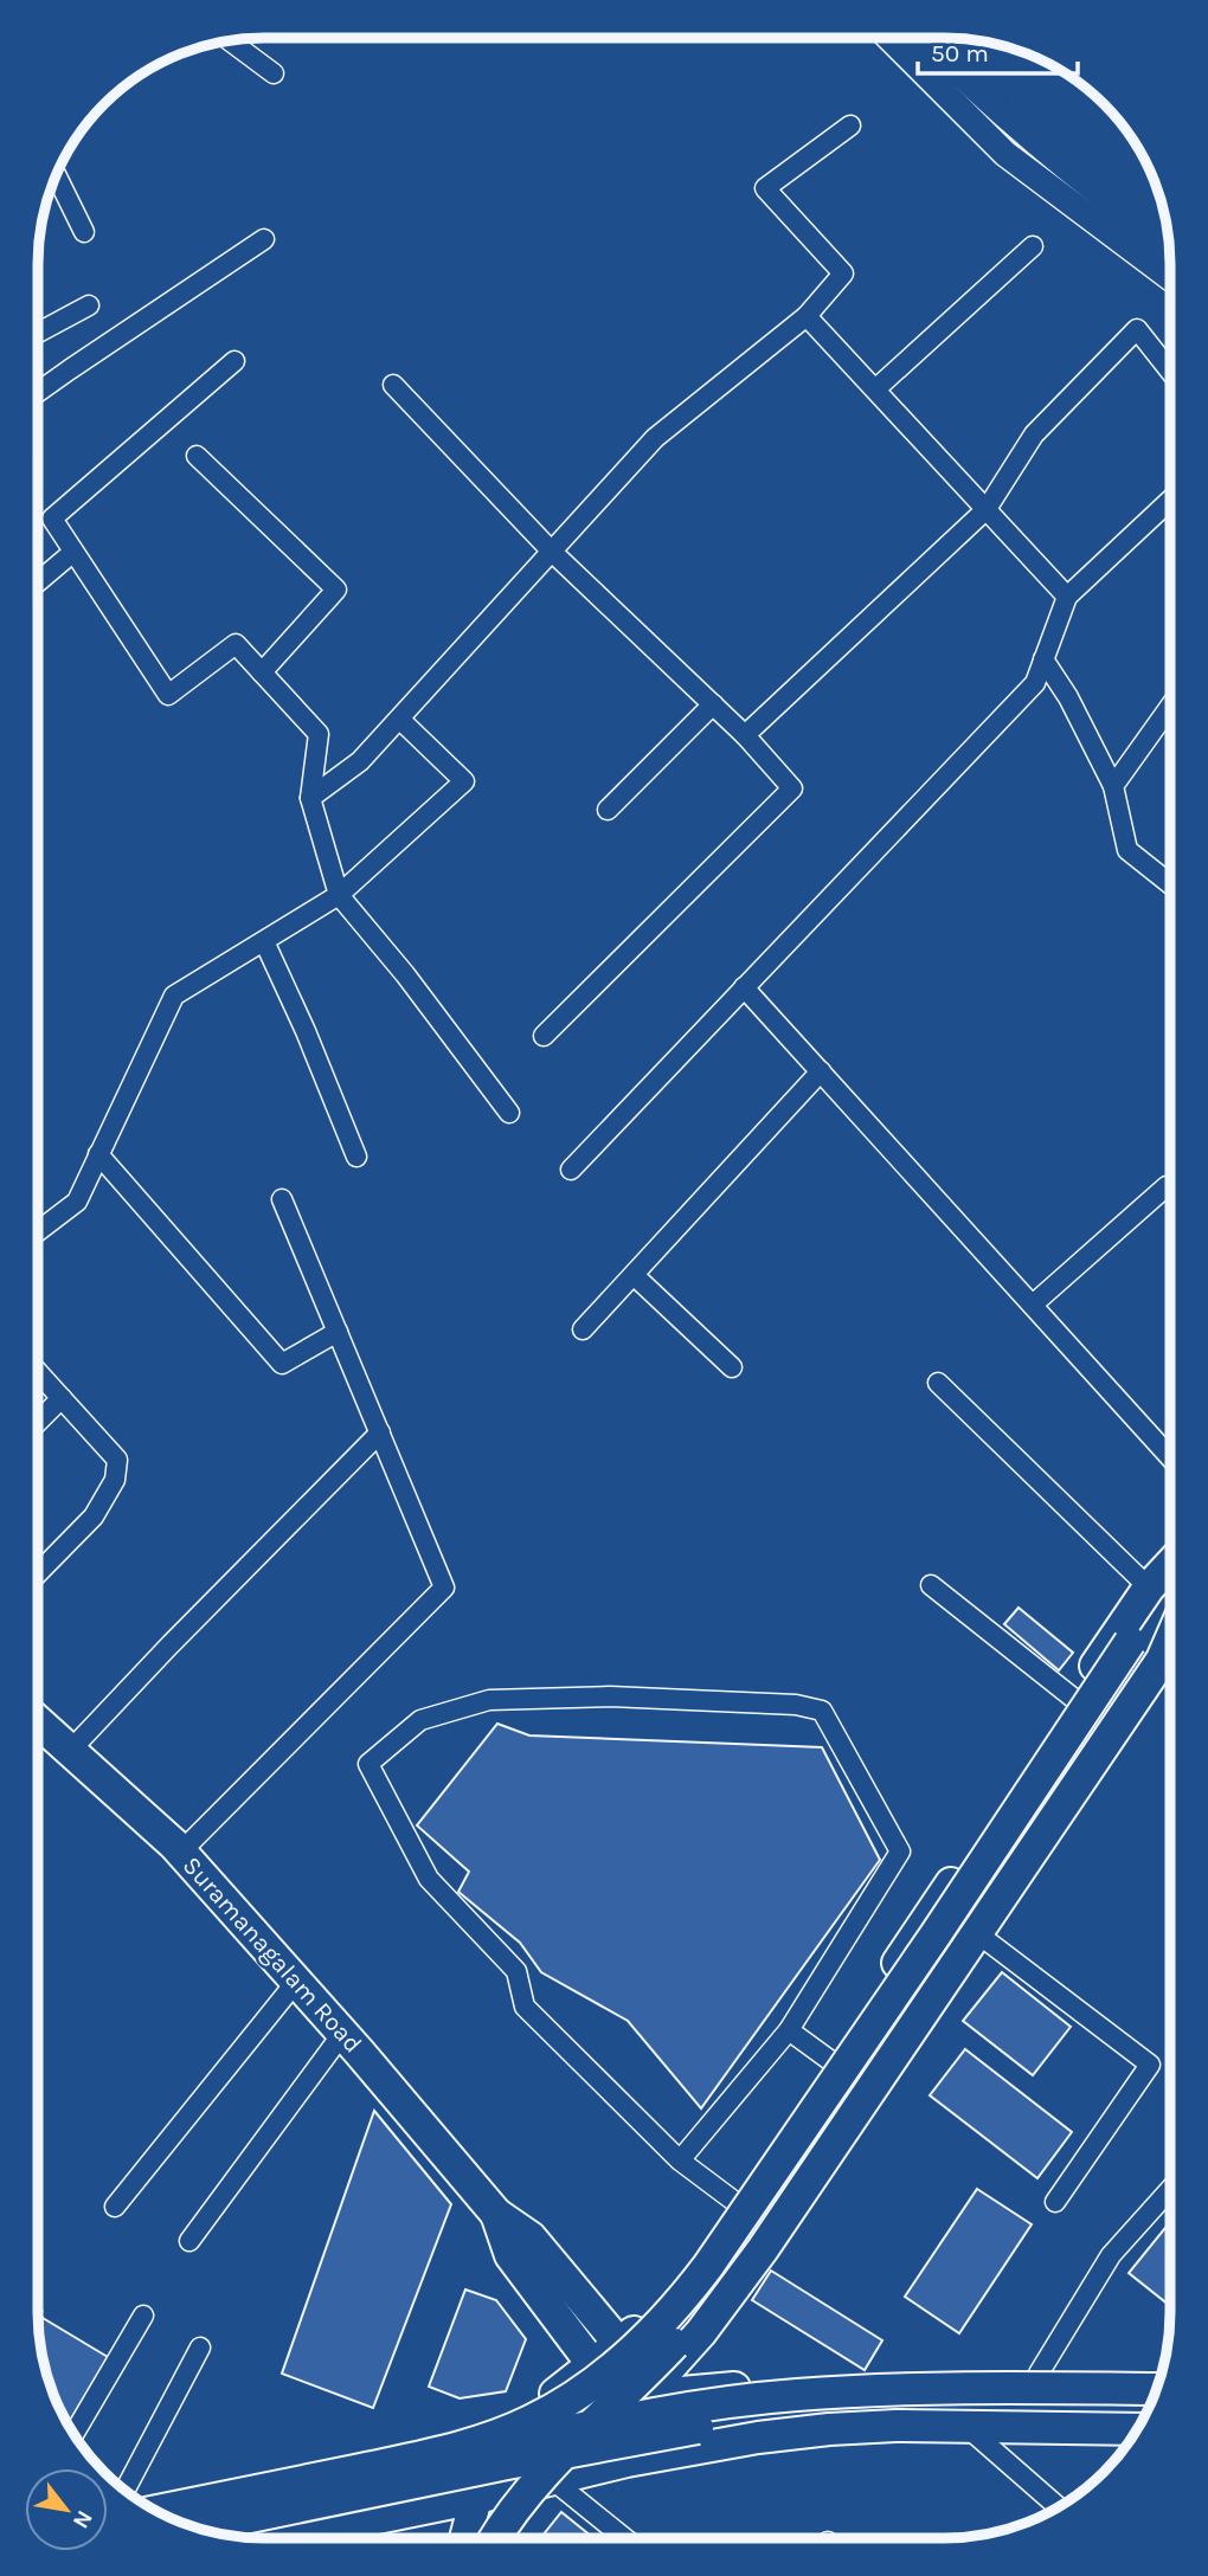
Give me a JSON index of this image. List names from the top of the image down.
{
  "streets": {
    "main road": ["Suramanagalam Road"]
  },
  "scale_bar": "50 m",
  "north": "bottom right"
}
